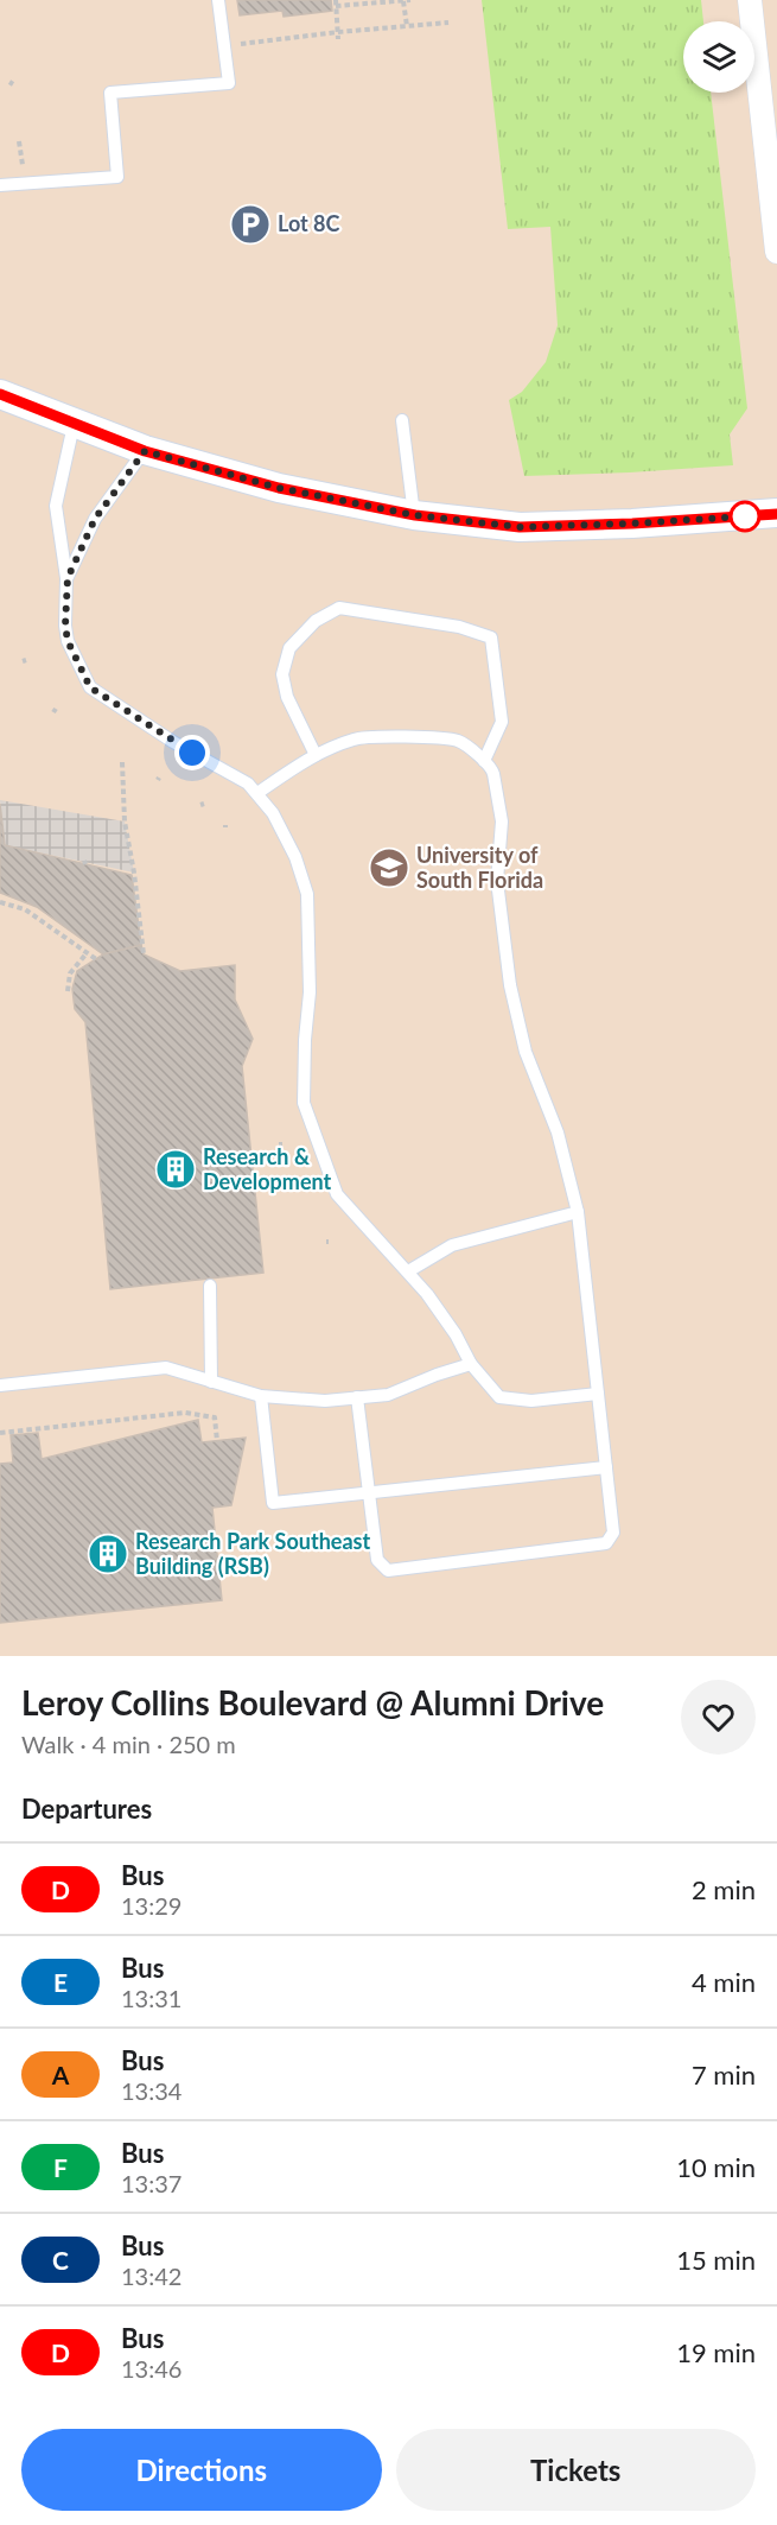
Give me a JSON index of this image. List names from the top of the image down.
{
  "places": {
    "parking": ["Lot 8C"],
    "school or university": ["University of South Florida"],
    "building": ["Research & Development", "Research Park Southeast Building (RSB)"]
  },
  "lines": ["bus line D"],
  "page": {
    "heading": [
      ["Leroy Collins Boulevard @ Alumni Drive", "Walk · 4 min · 250 m"],
      "Departures"
    ],
    "list": [
      {
        "mark": "D",
        "name": "Bus",
        "note": "13:29",
        "value": "2 min"
      },
      {
        "mark": "E",
        "name": "Bus",
        "note": "13:31",
        "value": "4 min"
      },
      {
        "mark": "A",
        "name": "Bus",
        "note": "13:34",
        "value": "7 min"
      },
      {
        "mark": "F",
        "name": "Bus",
        "note": "13:37",
        "value": "10 min"
      },
      {
        "mark": "C",
        "name": "Bus",
        "note": "13:42",
        "value": "15 min"
      },
      {
        "mark": "D",
        "name": "Bus",
        "note": "13:46",
        "value": "19 min"
      }
    ],
    "buttons": ["Directions", "Tickets"]
  }
}
